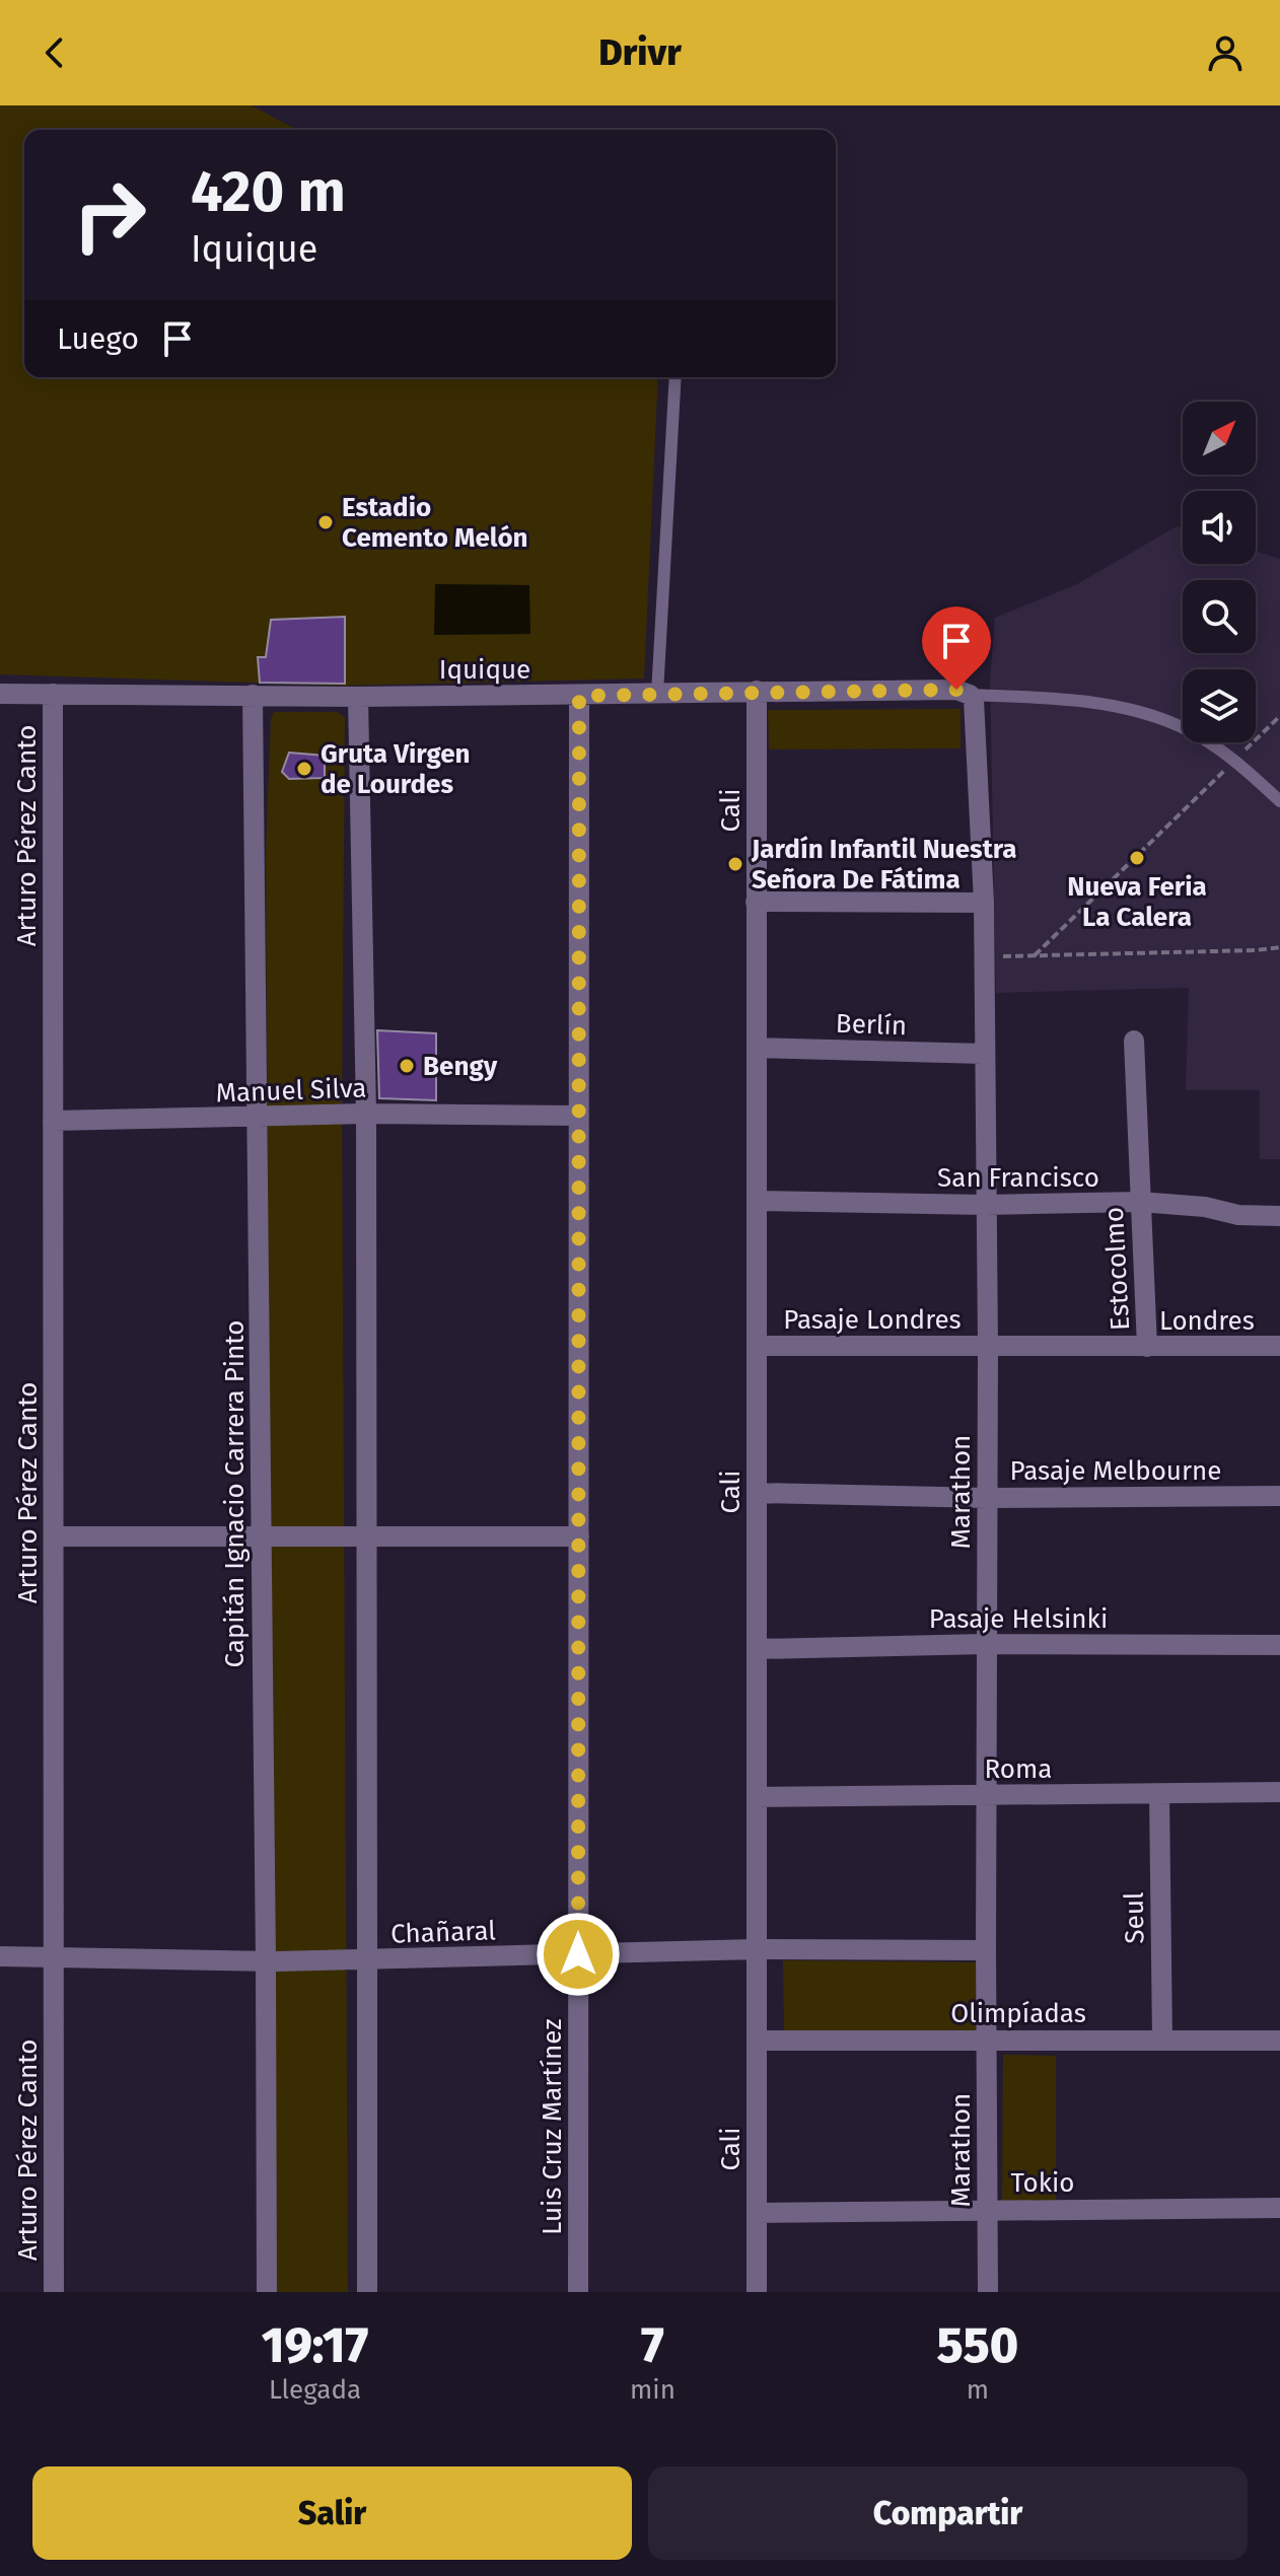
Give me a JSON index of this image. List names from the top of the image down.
{
  "streets": {
    "street": [
      "Iquique",
      "Cali",
      "Arturo Pérez Canto",
      "Berlín",
      "Manuel Silva",
      "San Francisco",
      "Estocolmo",
      "Pasaje Londres",
      "Londres",
      "Pasaje Melbourne",
      "Marathon",
      "Capitán Ignacio Carrera Pinto",
      "Pasaje Helsinki",
      "Roma",
      "Seul",
      "Chañaral",
      "Olimpíadas",
      "Luis Cruz Martínez",
      "Tokio"
    ]
  },
  "crossings": [
    ["Iquique", "Cali"],
    ["Iquique", "Arturo Pérez Canto"],
    ["Iquique", "Marathon"],
    ["Iquique", "Capitán Ignacio Carrera Pinto"],
    ["Iquique", "Luis Cruz Martínez"],
    ["Cali", "Berlín"],
    ["Cali", "San Francisco"],
    ["Cali", "Pasaje Londres"],
    ["Cali", "Pasaje Melbourne"],
    ["Cali", "Pasaje Helsinki"],
    ["Cali", "Roma"],
    ["Cali", "Chañaral"],
    ["Cali", "Olimpíadas"],
    ["Cali", "Tokio"],
    ["Arturo Pérez Canto", "Manuel Silva"],
    ["Arturo Pérez Canto", "Chañaral"],
    ["Berlín", "Marathon"],
    ["Manuel Silva", "Capitán Ignacio Carrera Pinto"],
    ["Manuel Silva", "Luis Cruz Martínez"],
    ["San Francisco", "Estocolmo"],
    ["San Francisco", "Marathon"],
    ["Estocolmo", "Londres"],
    ["Pasaje Londres", "Londres"],
    ["Pasaje Londres", "Marathon"],
    ["Londres", "Marathon"],
    ["Pasaje Melbourne", "Marathon"],
    ["Marathon", "Pasaje Helsinki"],
    ["Marathon", "Roma"],
    ["Marathon", "Chañaral"],
    ["Marathon", "Olimpíadas"],
    ["Marathon", "Tokio"],
    ["Capitán Ignacio Carrera Pinto", "Chañaral"],
    ["Roma", "Seul"],
    ["Seul", "Olimpíadas"],
    ["Chañaral", "Luis Cruz Martínez"]
  ],
  "places": [
    "Estadio Cemento Melón",
    "Gruta Virgen de Lourdes",
    "Nueva Feria La Calera",
    "Jardín Infantil Nuestra Señora De Fátima",
    "Bengy"
  ],
  "north": "top right",
  "page": {
    "header": "Drivr",
    "turn": ["420 m", "Iquique"],
    "then": "Luego",
    "eta": [
      "19:17",
      "Llegada",
      "7",
      "min",
      "550",
      "m"
    ],
    "buttons": ["Salir", "Compartir"]
  }
}
